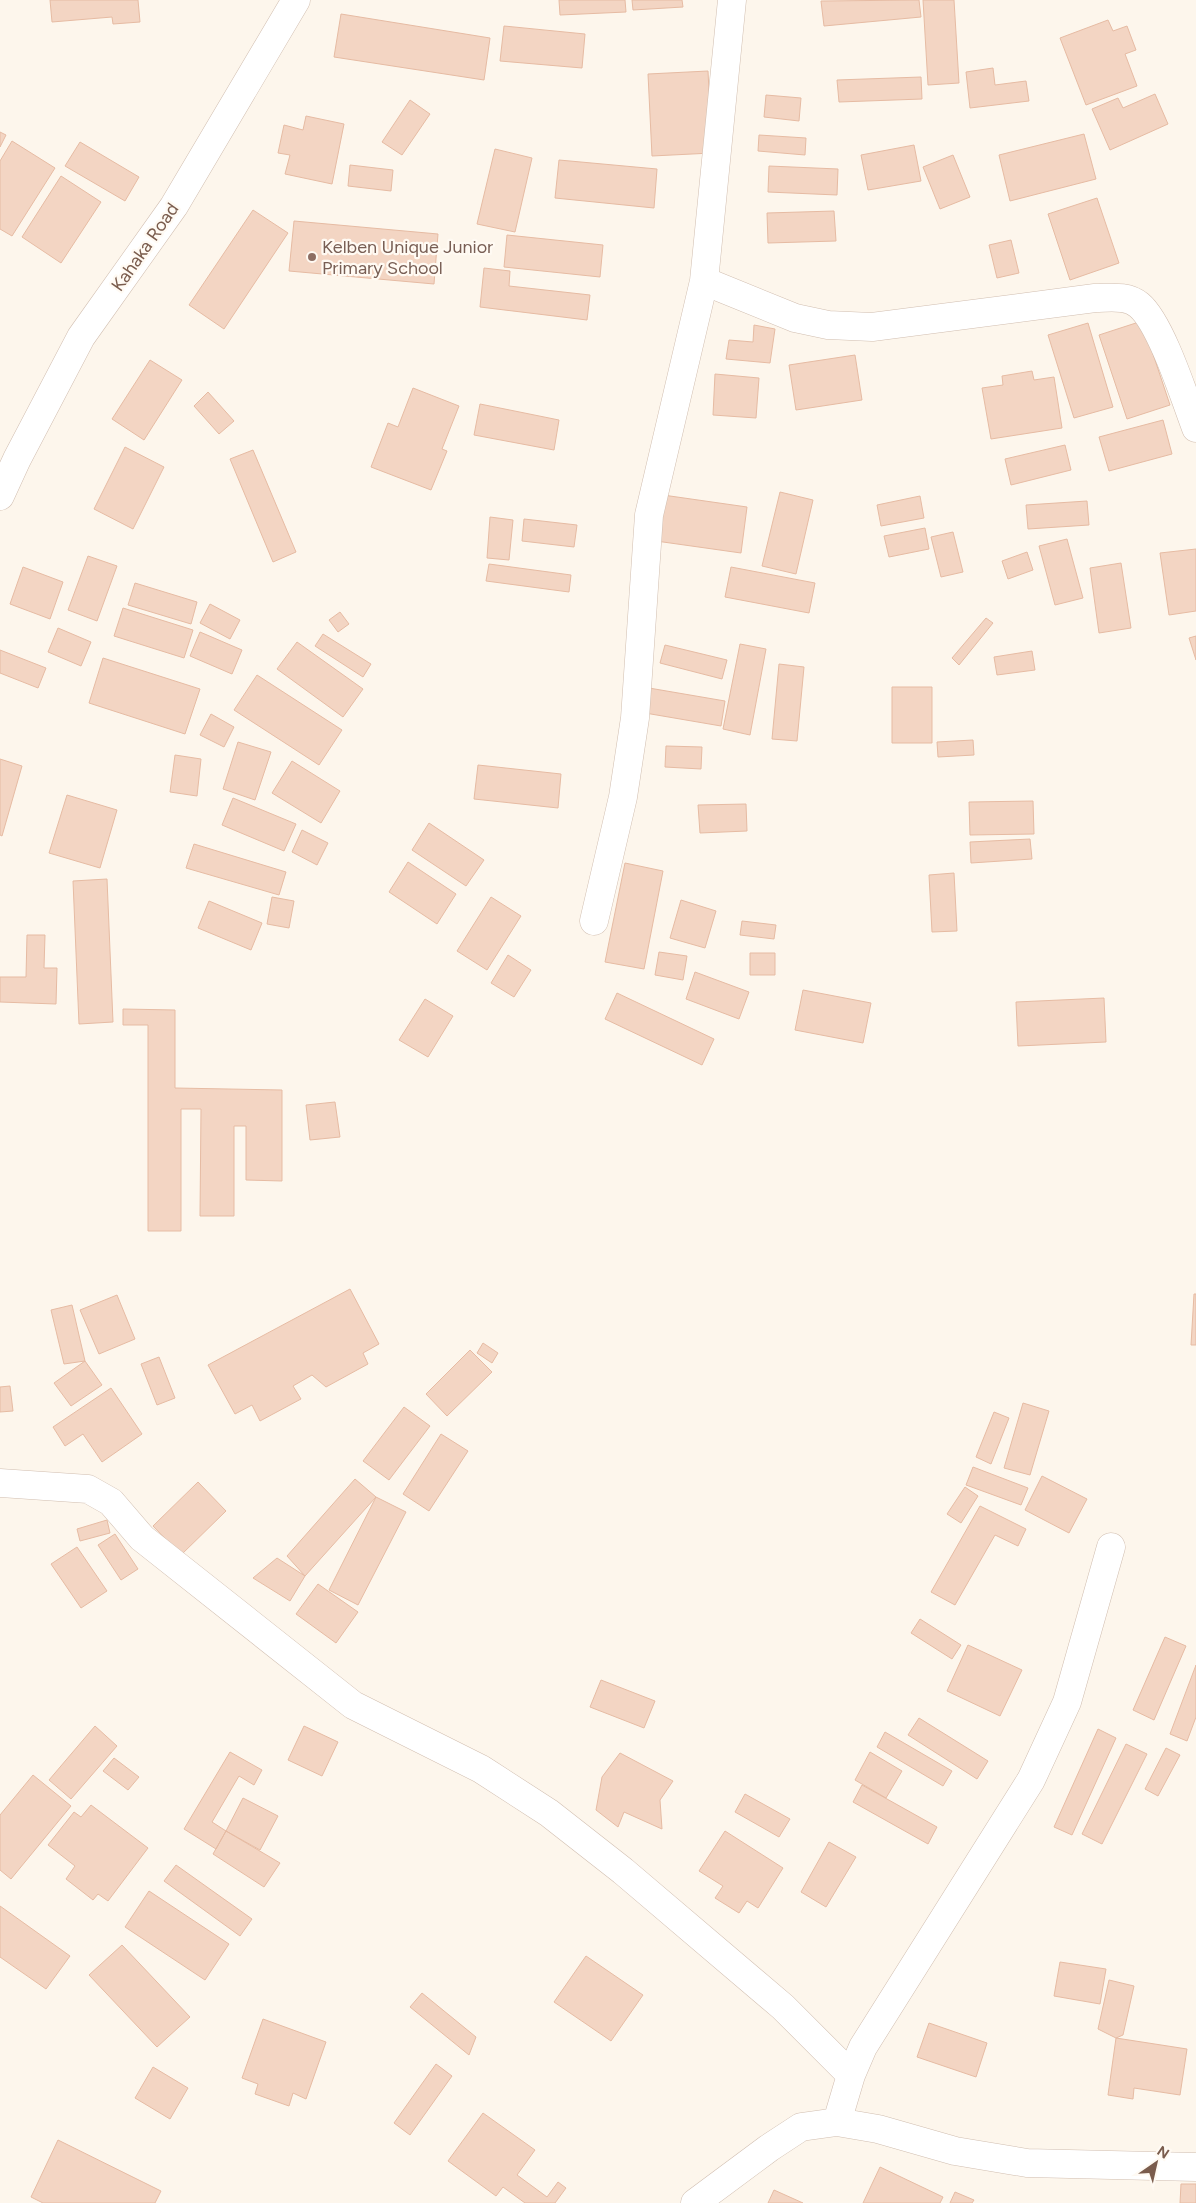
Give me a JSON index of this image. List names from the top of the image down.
{
  "streets": {
    "street": ["Kahaka Road"]
  },
  "places": ["Kelben Unique Junior Primary School"],
  "north": "top right"
}
